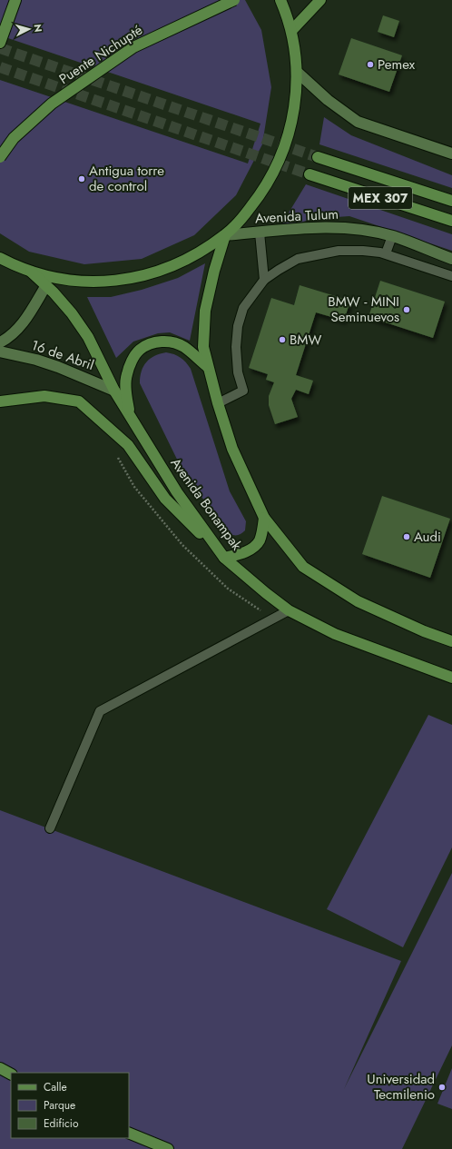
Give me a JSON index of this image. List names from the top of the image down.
{
  "streets": {
    "main road": ["Puente Nichupté", "MEX 307", "Avenida Bonampak"],
    "street": ["Avenida Tulum", "16 de Abril"]
  },
  "crossings": [
    ["16 de Abril", "Avenida Bonampak"]
  ],
  "places": [
    "Pemex",
    "Antigua torre de control",
    "BMW - MINI Seminuevos",
    "BMW",
    "Audi",
    "Universidad Tecmilenio"
  ],
  "legend": ["Calle", "Parque", "Edificio"],
  "north": "right"
}
